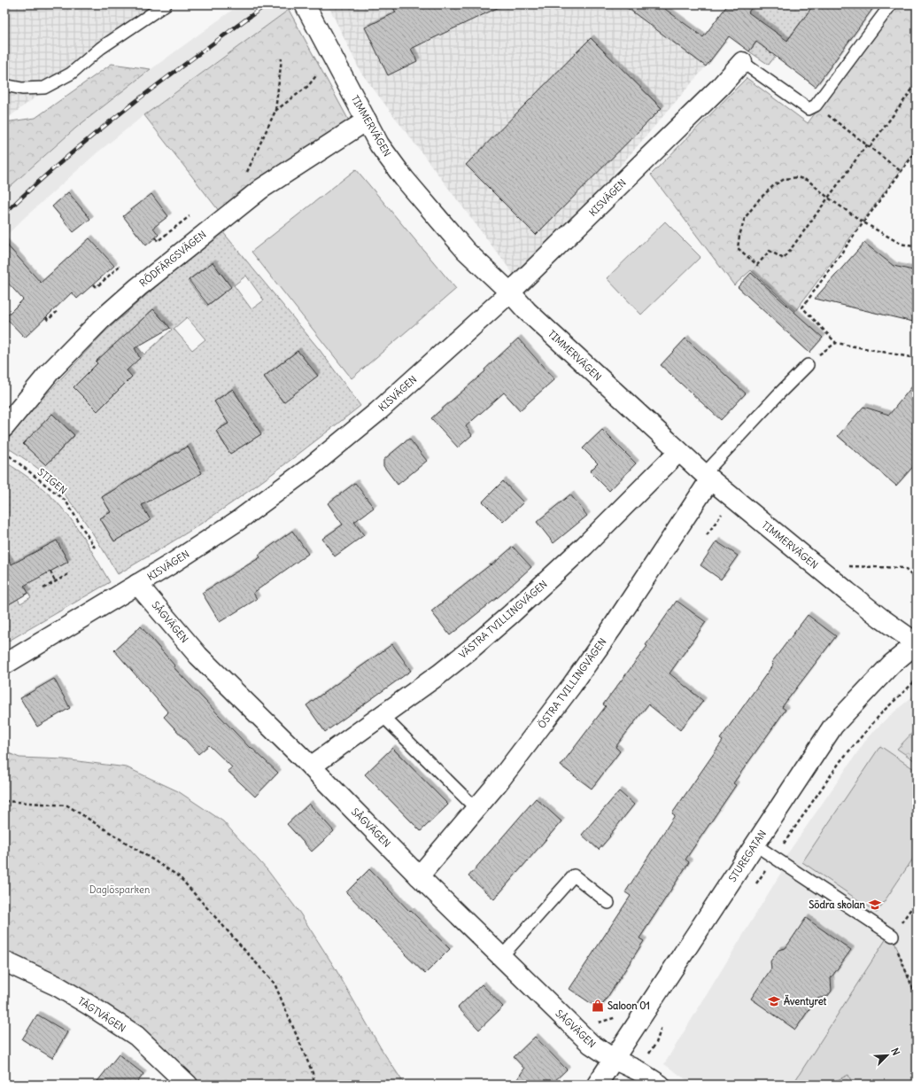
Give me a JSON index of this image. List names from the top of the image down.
{
  "streets": {
    "street": [
      "TIMMERVÄGEN",
      "KISVÄGEN",
      "RÖDFÄRGSVÄGEN",
      "VÄSTRA TVILLINGVÄGEN",
      "SÅGVÄGEN",
      "ÖSTRA TVILLINGVÄGEN",
      "STUREGATAN",
      "TÄGTVÄGEN"
    ],
    "path": ["STIGEN"]
  },
  "crossings": [
    ["TIMMERVÄGEN", "KISVÄGEN"],
    ["TIMMERVÄGEN", "RÖDFÄRGSVÄGEN"],
    ["TIMMERVÄGEN", "VÄSTRA TVILLINGVÄGEN"],
    ["TIMMERVÄGEN", "ÖSTRA TVILLINGVÄGEN"],
    ["TIMMERVÄGEN", "STUREGATAN"],
    ["KISVÄGEN", "SÅGVÄGEN"],
    ["VÄSTRA TVILLINGVÄGEN", "SÅGVÄGEN"],
    ["SÅGVÄGEN", "ÖSTRA TVILLINGVÄGEN"],
    ["SÅGVÄGEN", "STUREGATAN"]
  ],
  "parks": ["Daglösparken"],
  "places": {
    "school or university": ["Södra skolan", "Äventyret"],
    "shop": ["Saloon 01"]
  },
  "north": "top right"
}
